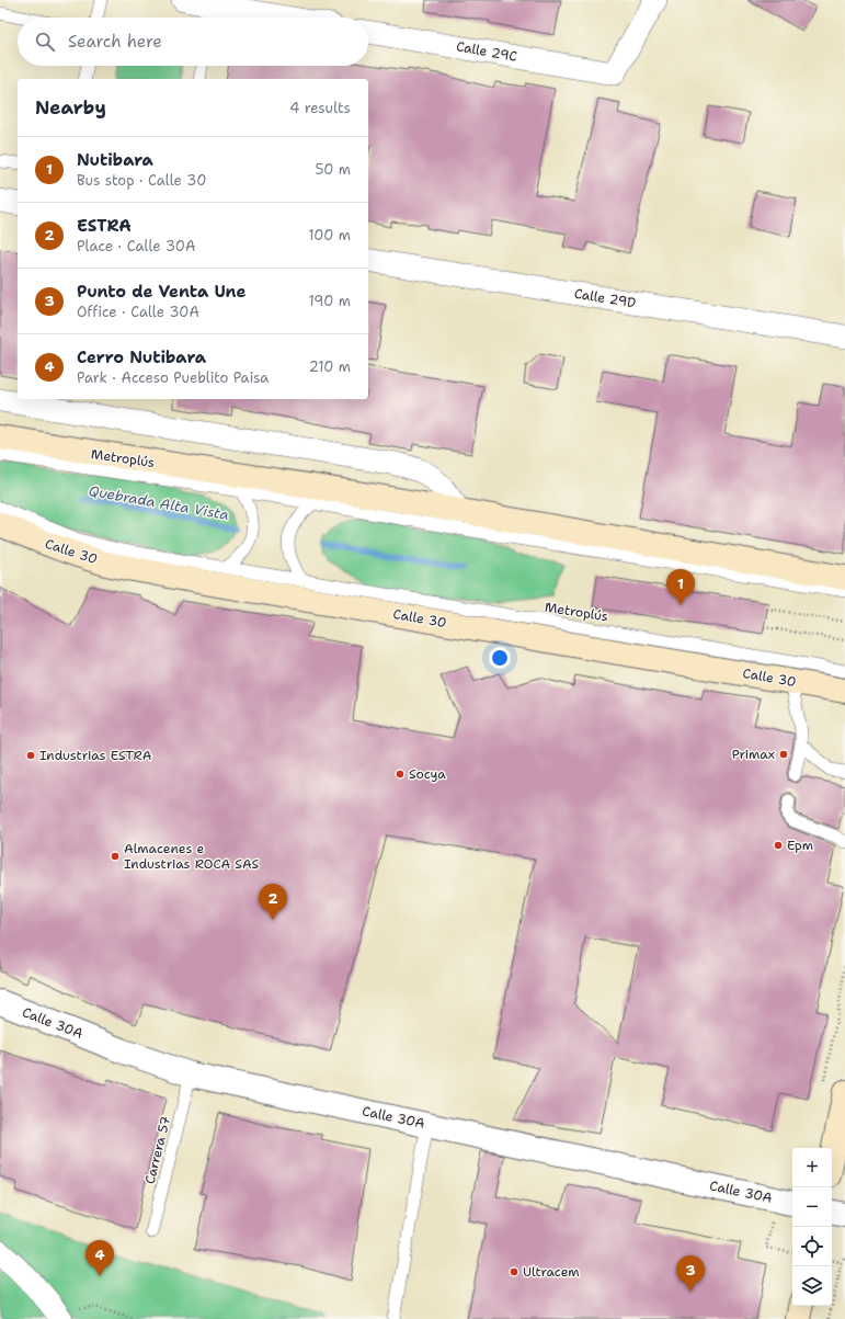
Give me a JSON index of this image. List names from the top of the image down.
{
  "streets": {
    "main road": ["Calle 30"],
    "street": ["Calle 29C", "Calle 29D", "Calle 30A"],
    "lane": ["Metroplús", "Carrera 57"]
  },
  "crossings": [
    ["Calle 30A", "Carrera 57"]
  ],
  "water": ["Quebrada Alta Vista"],
  "places": [
    "Primax",
    "Industrias ESTRA",
    "Socya",
    "Epm",
    "Almacenes e Industrias ROCA SAS",
    "Ultracem"
  ],
  "page": {
    "search": "Search here",
    "heading": ["Nearby", "4 results"],
    "list": [
      {
        "mark": "1",
        "name": "Nutibara",
        "note": "Bus stop · Calle 30",
        "value": "50 m"
      },
      {
        "mark": "2",
        "name": "ESTRA",
        "note": "Place · Calle 30A",
        "value": "100 m"
      },
      {
        "mark": "3",
        "name": "Punto de Venta Une",
        "note": "Office · Calle 30A",
        "value": "190 m"
      },
      {
        "mark": "4",
        "name": "Cerro Nutibara",
        "note": "Park · Acceso Pueblito Paisa",
        "value": "210 m"
      }
    ],
    "pins": [
      "1",
      "2",
      "4",
      "3"
    ],
    "map_buttons": ["+", "−"]
  }
}
